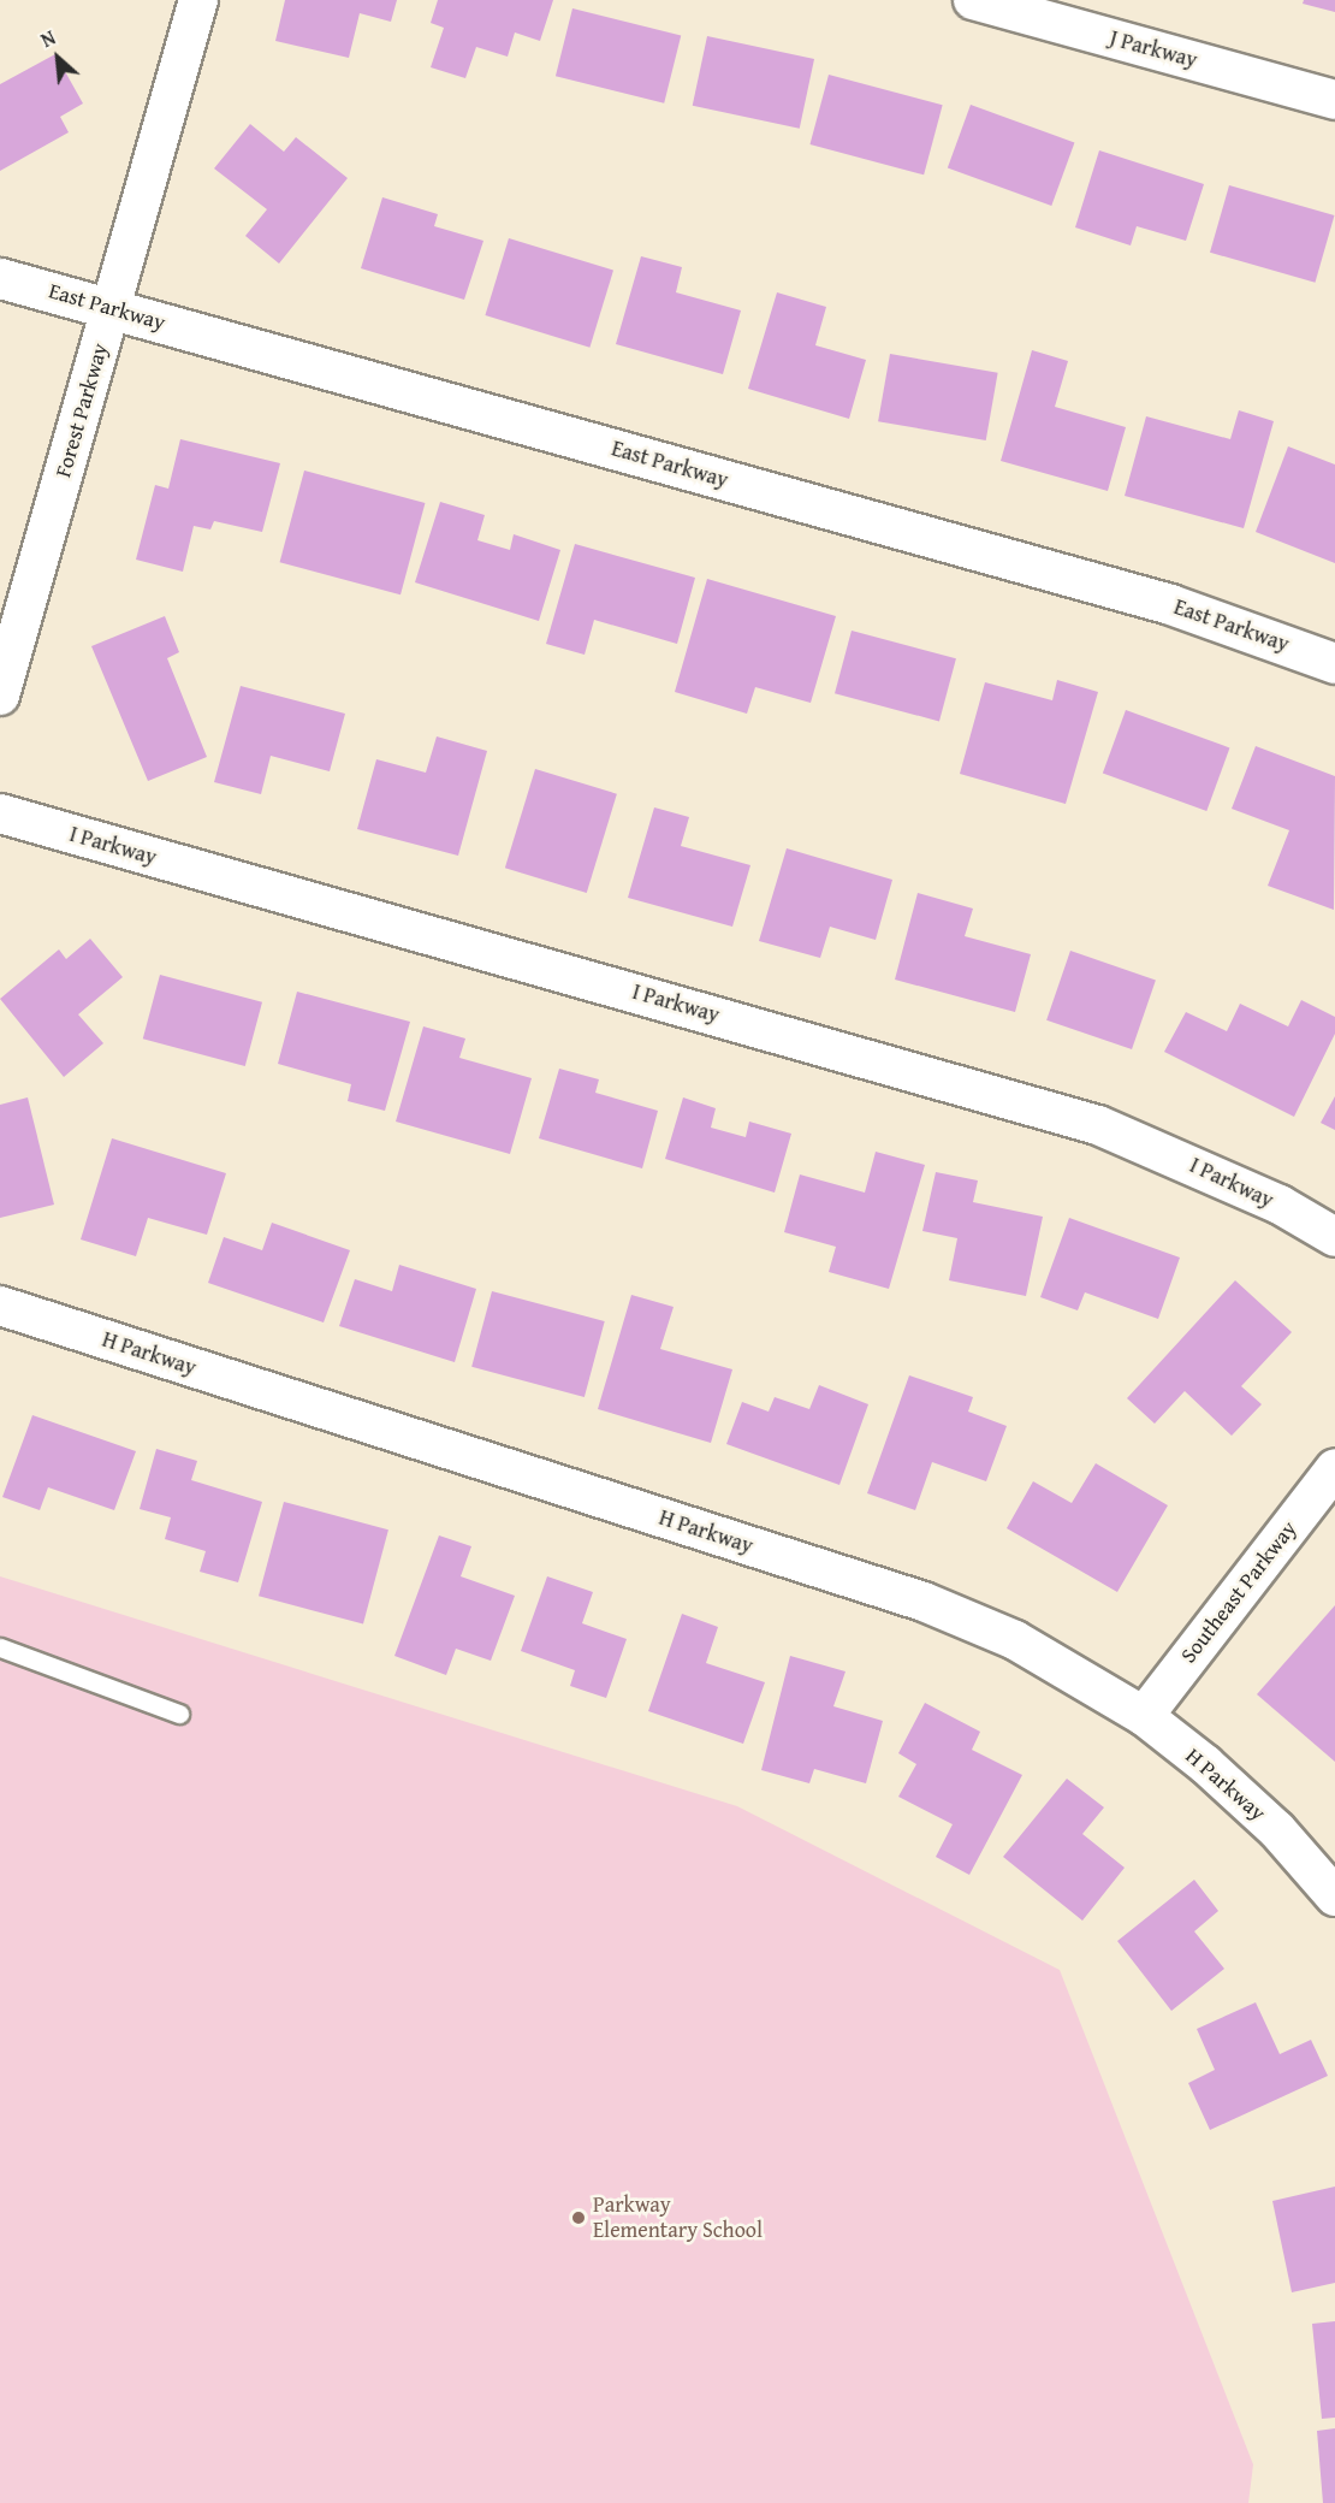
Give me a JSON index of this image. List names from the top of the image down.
{
  "streets": {
    "street": [
      "J Parkway",
      "East Parkway",
      "Forest Parkway",
      "I Parkway",
      "H Parkway",
      "Southeast Parkway"
    ]
  },
  "crossings": [
    ["East Parkway", "Forest Parkway"],
    ["H Parkway", "Southeast Parkway"]
  ],
  "places": ["Parkway Elementary School"],
  "north": "top left"
}
